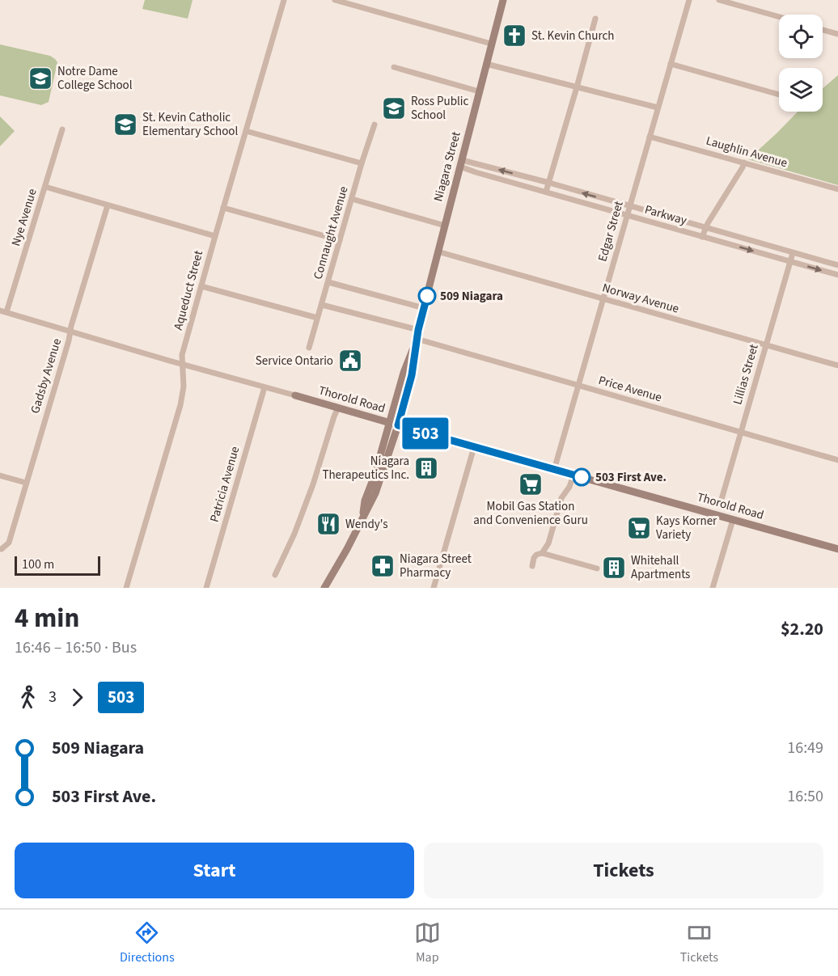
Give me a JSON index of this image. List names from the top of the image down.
{
  "streets": {
    "main road": ["Niagara Street", "Thorold Road"],
    "street": [
      "Laughlin Avenue",
      "Parkway",
      "Nye Avenue",
      "Edgar Street",
      "Connaught Avenue",
      "Aqueduct Street",
      "Norway Avenue",
      "Lillias Street",
      "Gadsby Avenue",
      "Price Avenue",
      "Patricia Avenue"
    ]
  },
  "crossings": [
    ["Laughlin Avenue", "Edgar Street"],
    ["Niagara Street", "Parkway"],
    ["Niagara Street", "Norway Avenue"],
    ["Niagara Street", "Price Avenue"],
    ["Niagara Street", "Thorold Road"],
    ["Parkway", "Edgar Street"],
    ["Parkway", "Lillias Street"],
    ["Nye Avenue", "Thorold Road"],
    ["Edgar Street", "Norway Avenue"],
    ["Edgar Street", "Price Avenue"],
    ["Edgar Street", "Thorold Road"],
    ["Aqueduct Street", "Thorold Road"],
    ["Norway Avenue", "Lillias Street"],
    ["Lillias Street", "Price Avenue"],
    ["Gadsby Avenue", "Thorold Road"],
    ["Thorold Road", "Patricia Avenue"]
  ],
  "places": {
    "church": ["St. Kevin Church"],
    "school or university": ["Notre Dame College School", "Ross Public School", "St. Kevin Catholic Elementary School"],
    "other": ["509 Niagara", "503 First Ave."],
    "public building": ["Service Ontario"],
    "building": ["Niagara Therapeutics Inc.", "Whitehall Apartments"],
    "supermarket": ["Mobil Gas Station and Convenience Guru", "Kays Korner Variety"],
    "restaurant": ["Wendy's"],
    "pharmacy": ["Niagara Street Pharmacy"]
  },
  "lines": ["bus line 503"],
  "scale_bar": "100 m",
  "page": {
    "on_map": "503",
    "scale": "100 m",
    "heading": ["4 min", "16:46 – 16:50 · Bus", "$2.20"],
    "legs": ["3", "503"],
    "list": [
      {
        "name": "509 Niagara",
        "value": "16:49"
      },
      {
        "name": "503 First Ave.",
        "value": "16:50"
      }
    ],
    "buttons": ["Start", "Tickets"],
    "tabs": ["Directions", "Map", "Tickets"]
  }
}
